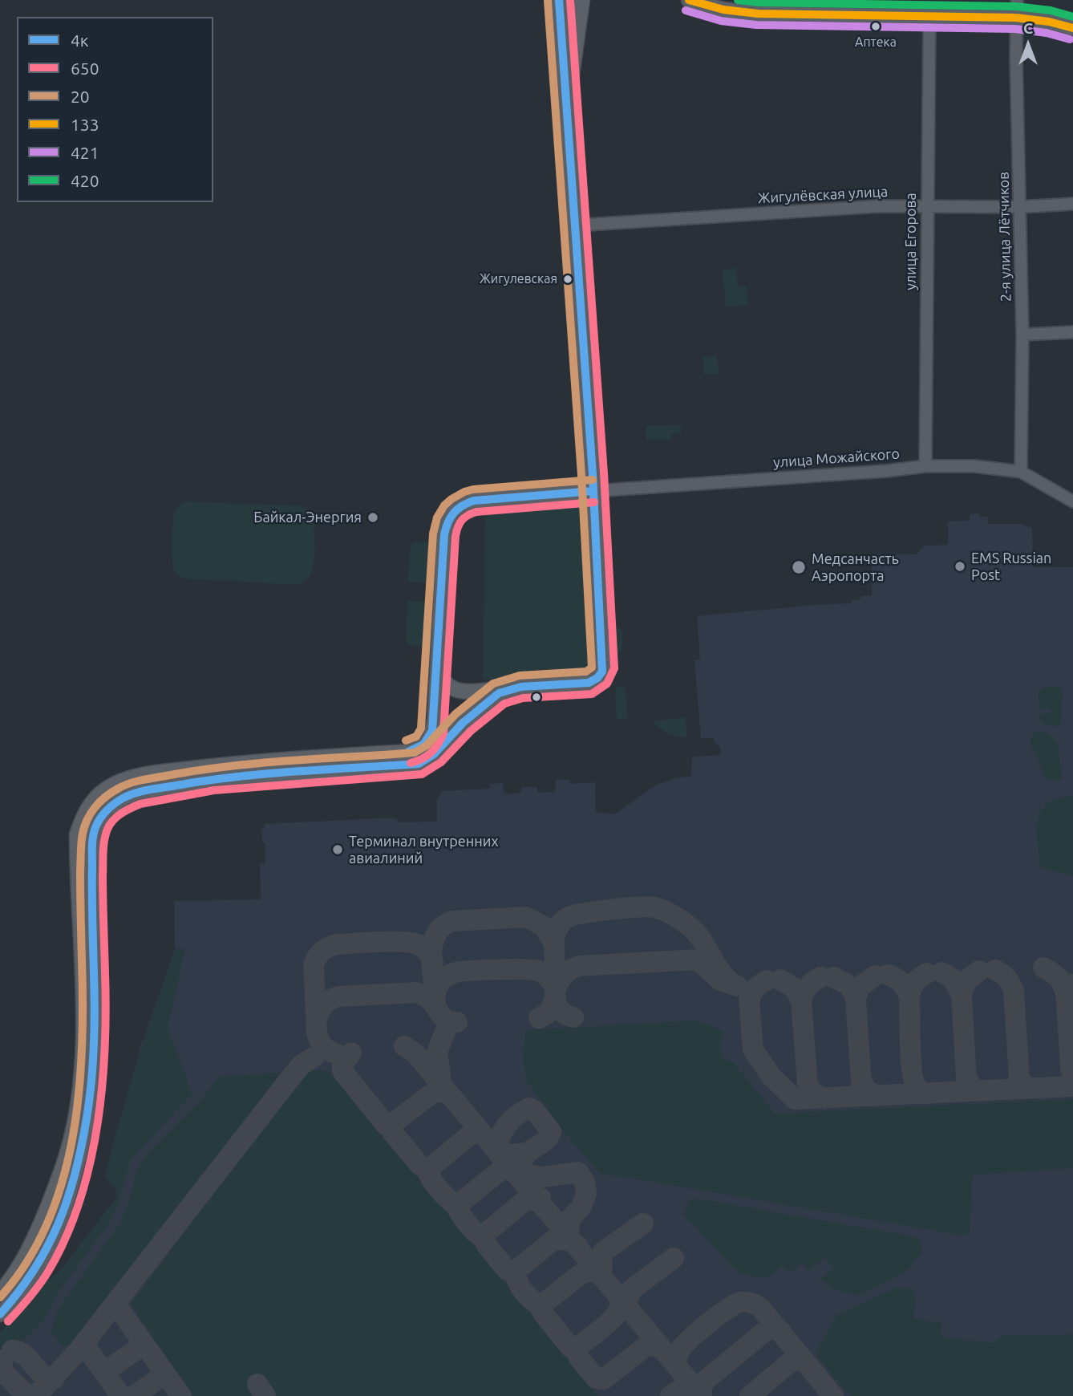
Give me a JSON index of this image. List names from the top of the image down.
{
  "streets": {
    "street": [
      "Жигулёвская улица",
      "2-я улица Лётчиков",
      "улица Егорова",
      "улица Можайского"
    ]
  },
  "crossings": [
    ["Жигулёвская улица", "2-я улица Лётчиков"],
    ["Жигулёвская улица", "улица Егорова"],
    ["2-я улица Лётчиков", "улица Можайского"],
    ["улица Егорова", "улица Можайского"]
  ],
  "places": [
    "Аптека",
    "Жигулевская",
    "Байкал-Энергия",
    "EMS Russian Рost",
    "Медсанчасть Аэропорта",
    "Терминал внутренних авиалиний"
  ],
  "lines": [
    "transit line 4к",
    "transit line 650",
    "transit line 133",
    "transit line 420",
    "transit line 20",
    "transit line 421"
  ],
  "legend": [
    "4к",
    "650",
    "20",
    "133",
    "421",
    "420"
  ],
  "north": "top"
}
